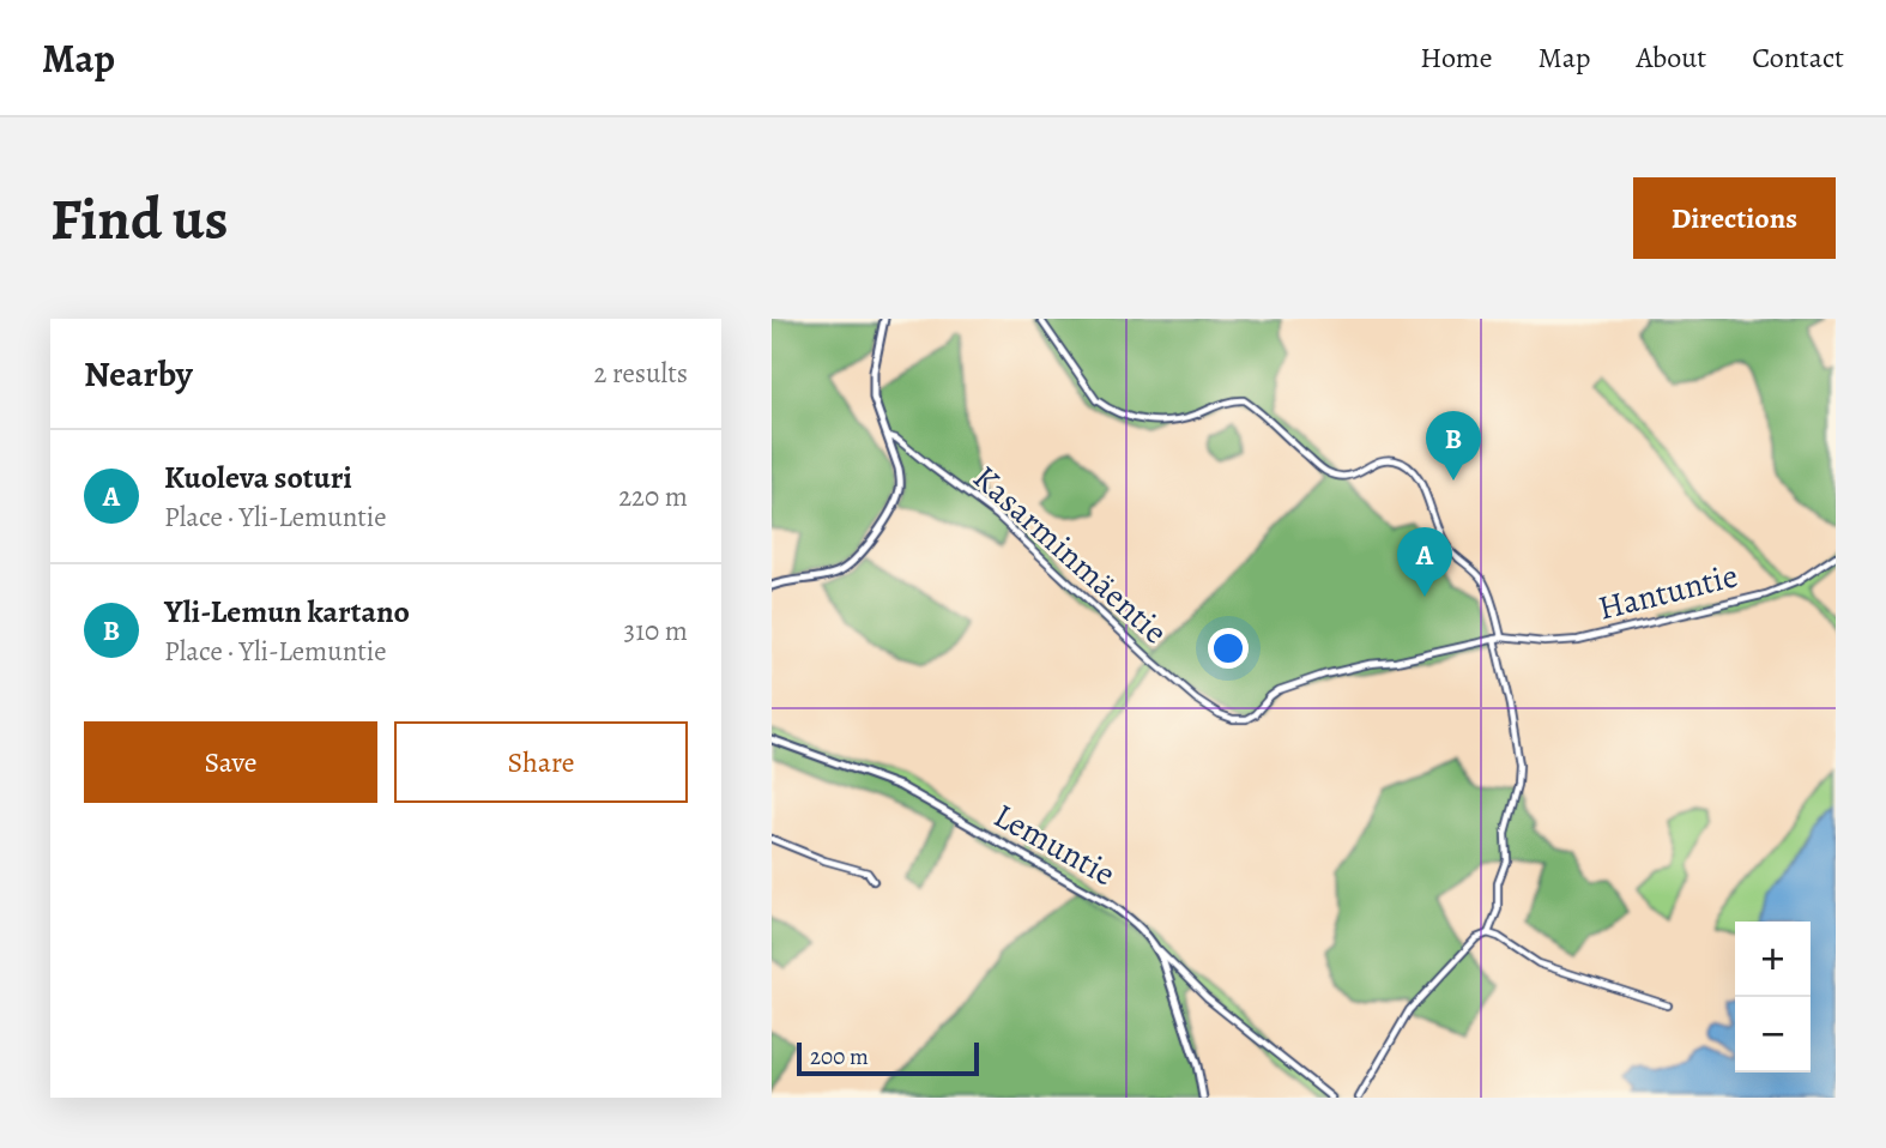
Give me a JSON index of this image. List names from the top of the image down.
{
  "streets": {
    "street": ["Kasarminmäentie", "Hantuntie", "Lemuntie"]
  },
  "crossings": [
    ["Kasarminmäentie", "Hantuntie"]
  ],
  "scale_bar": "200 m",
  "page": {
    "header": "Map",
    "nav": [
      "Home",
      "Map",
      "About",
      "Contact"
    ],
    "buttons": [
      "Directions",
      ["Save", "Share"]
    ],
    "title": "Find us",
    "heading": ["Nearby", "2 results"],
    "pins": ["B", "A"],
    "list": [
      {
        "mark": "A",
        "name": "Kuoleva soturi",
        "note": "Place · Yli-Lemuntie",
        "value": "220 m"
      },
      {
        "mark": "B",
        "name": "Yli-Lemun kartano",
        "note": "Place · Yli-Lemuntie",
        "value": "310 m"
      }
    ],
    "map_buttons": ["+", "−"],
    "scale": "200 m"
  }
}
